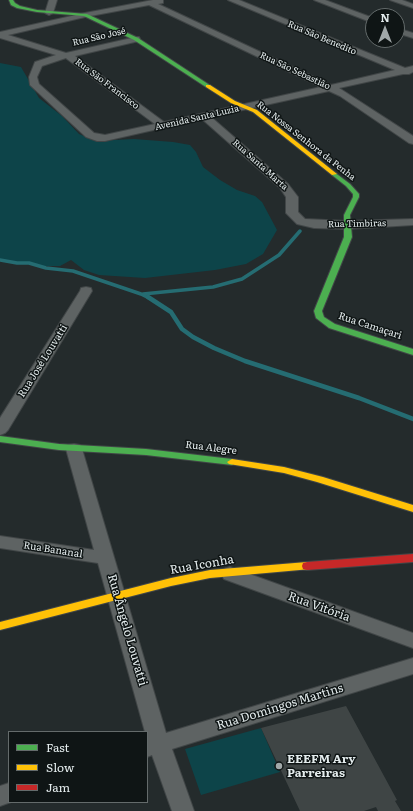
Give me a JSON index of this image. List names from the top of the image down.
{
  "streets": {
    "street": [
      "Rua São José",
      "Rua São Benedito",
      "Rua São Sebastião",
      "Rua São Francisco",
      "Avenida Santa Luzia",
      "Rua Nossa Senhora da Penha",
      "Rua Santa Marta",
      "Rua Timbiras",
      "Rua Camaçari",
      "Rua José Louvatti",
      "Rua Alegre",
      "Rua Bananal",
      "Rua Iconha",
      "Rua Vitória",
      "Rua Ângelo Louvatti",
      "Rua Domingos Martins"
    ]
  },
  "crossings": [
    ["Rua São José", "Rua São Francisco"],
    ["Rua São José", "Avenida Santa Luzia"],
    ["Rua São José", "Rua Nossa Senhora da Penha"],
    ["Rua São Benedito", "Avenida Santa Luzia"],
    ["Rua São Sebastião", "Avenida Santa Luzia"],
    ["Rua São Francisco", "Avenida Santa Luzia"],
    ["Avenida Santa Luzia", "Rua Nossa Senhora da Penha"],
    ["Avenida Santa Luzia", "Rua Santa Marta"],
    ["Rua Nossa Senhora da Penha", "Rua Timbiras"],
    ["Rua Nossa Senhora da Penha", "Rua Camaçari"],
    ["Rua Santa Marta", "Rua Timbiras"],
    ["Rua Alegre", "Rua Ângelo Louvatti"],
    ["Rua Bananal", "Rua Ângelo Louvatti"],
    ["Rua Iconha", "Rua Vitória"],
    ["Rua Iconha", "Rua Ângelo Louvatti"],
    ["Rua Ângelo Louvatti", "Rua Domingos Martins"]
  ],
  "places": ["EEEFM Ary Parreiras"],
  "legend": ["Fast", "Slow", "Jam"],
  "north": "top"
}
